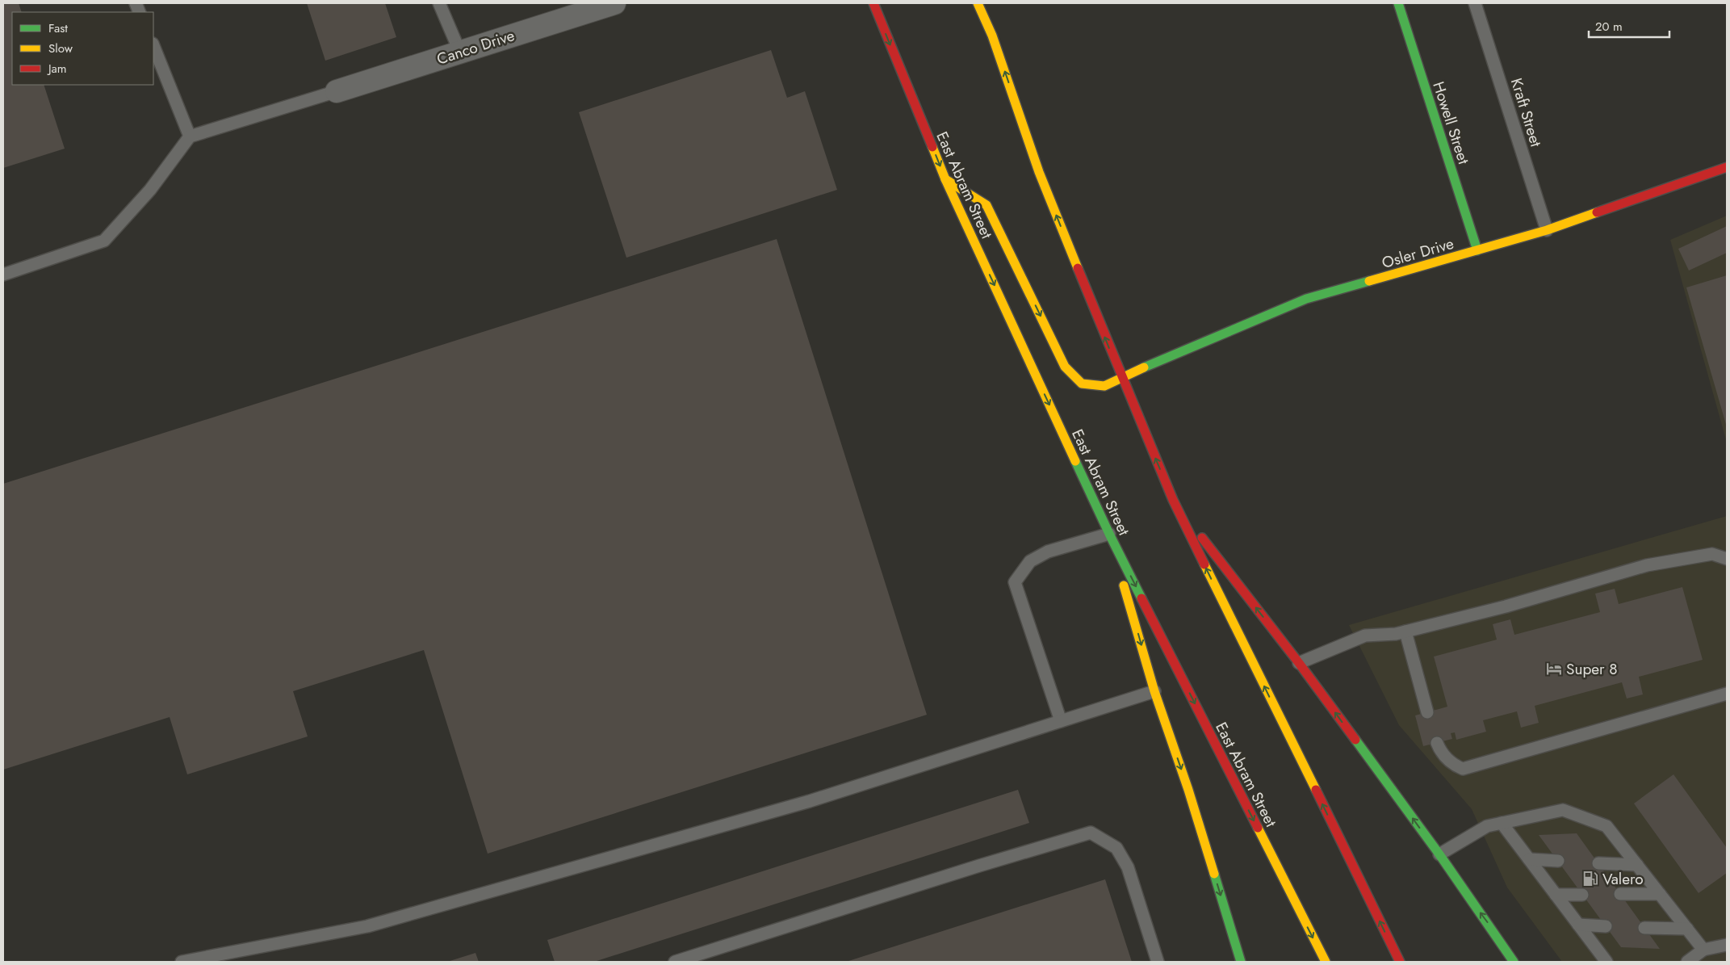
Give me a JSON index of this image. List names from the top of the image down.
{
  "streets": {
    "main road": ["Howell Street", "East Abram Street", "Osler Drive"],
    "street": ["Canco Drive"],
    "lane": ["Kraft Street"]
  },
  "crossings": [
    ["Kraft Street", "Osler Drive"],
    ["Howell Street", "Osler Drive"],
    ["East Abram Street", "Osler Drive"]
  ],
  "places": {
    "hotel": ["Super 8"],
    "fuel station": ["Valero"]
  },
  "legend": ["Fast", "Slow", "Jam"],
  "scale_bar": "20 m"
}
